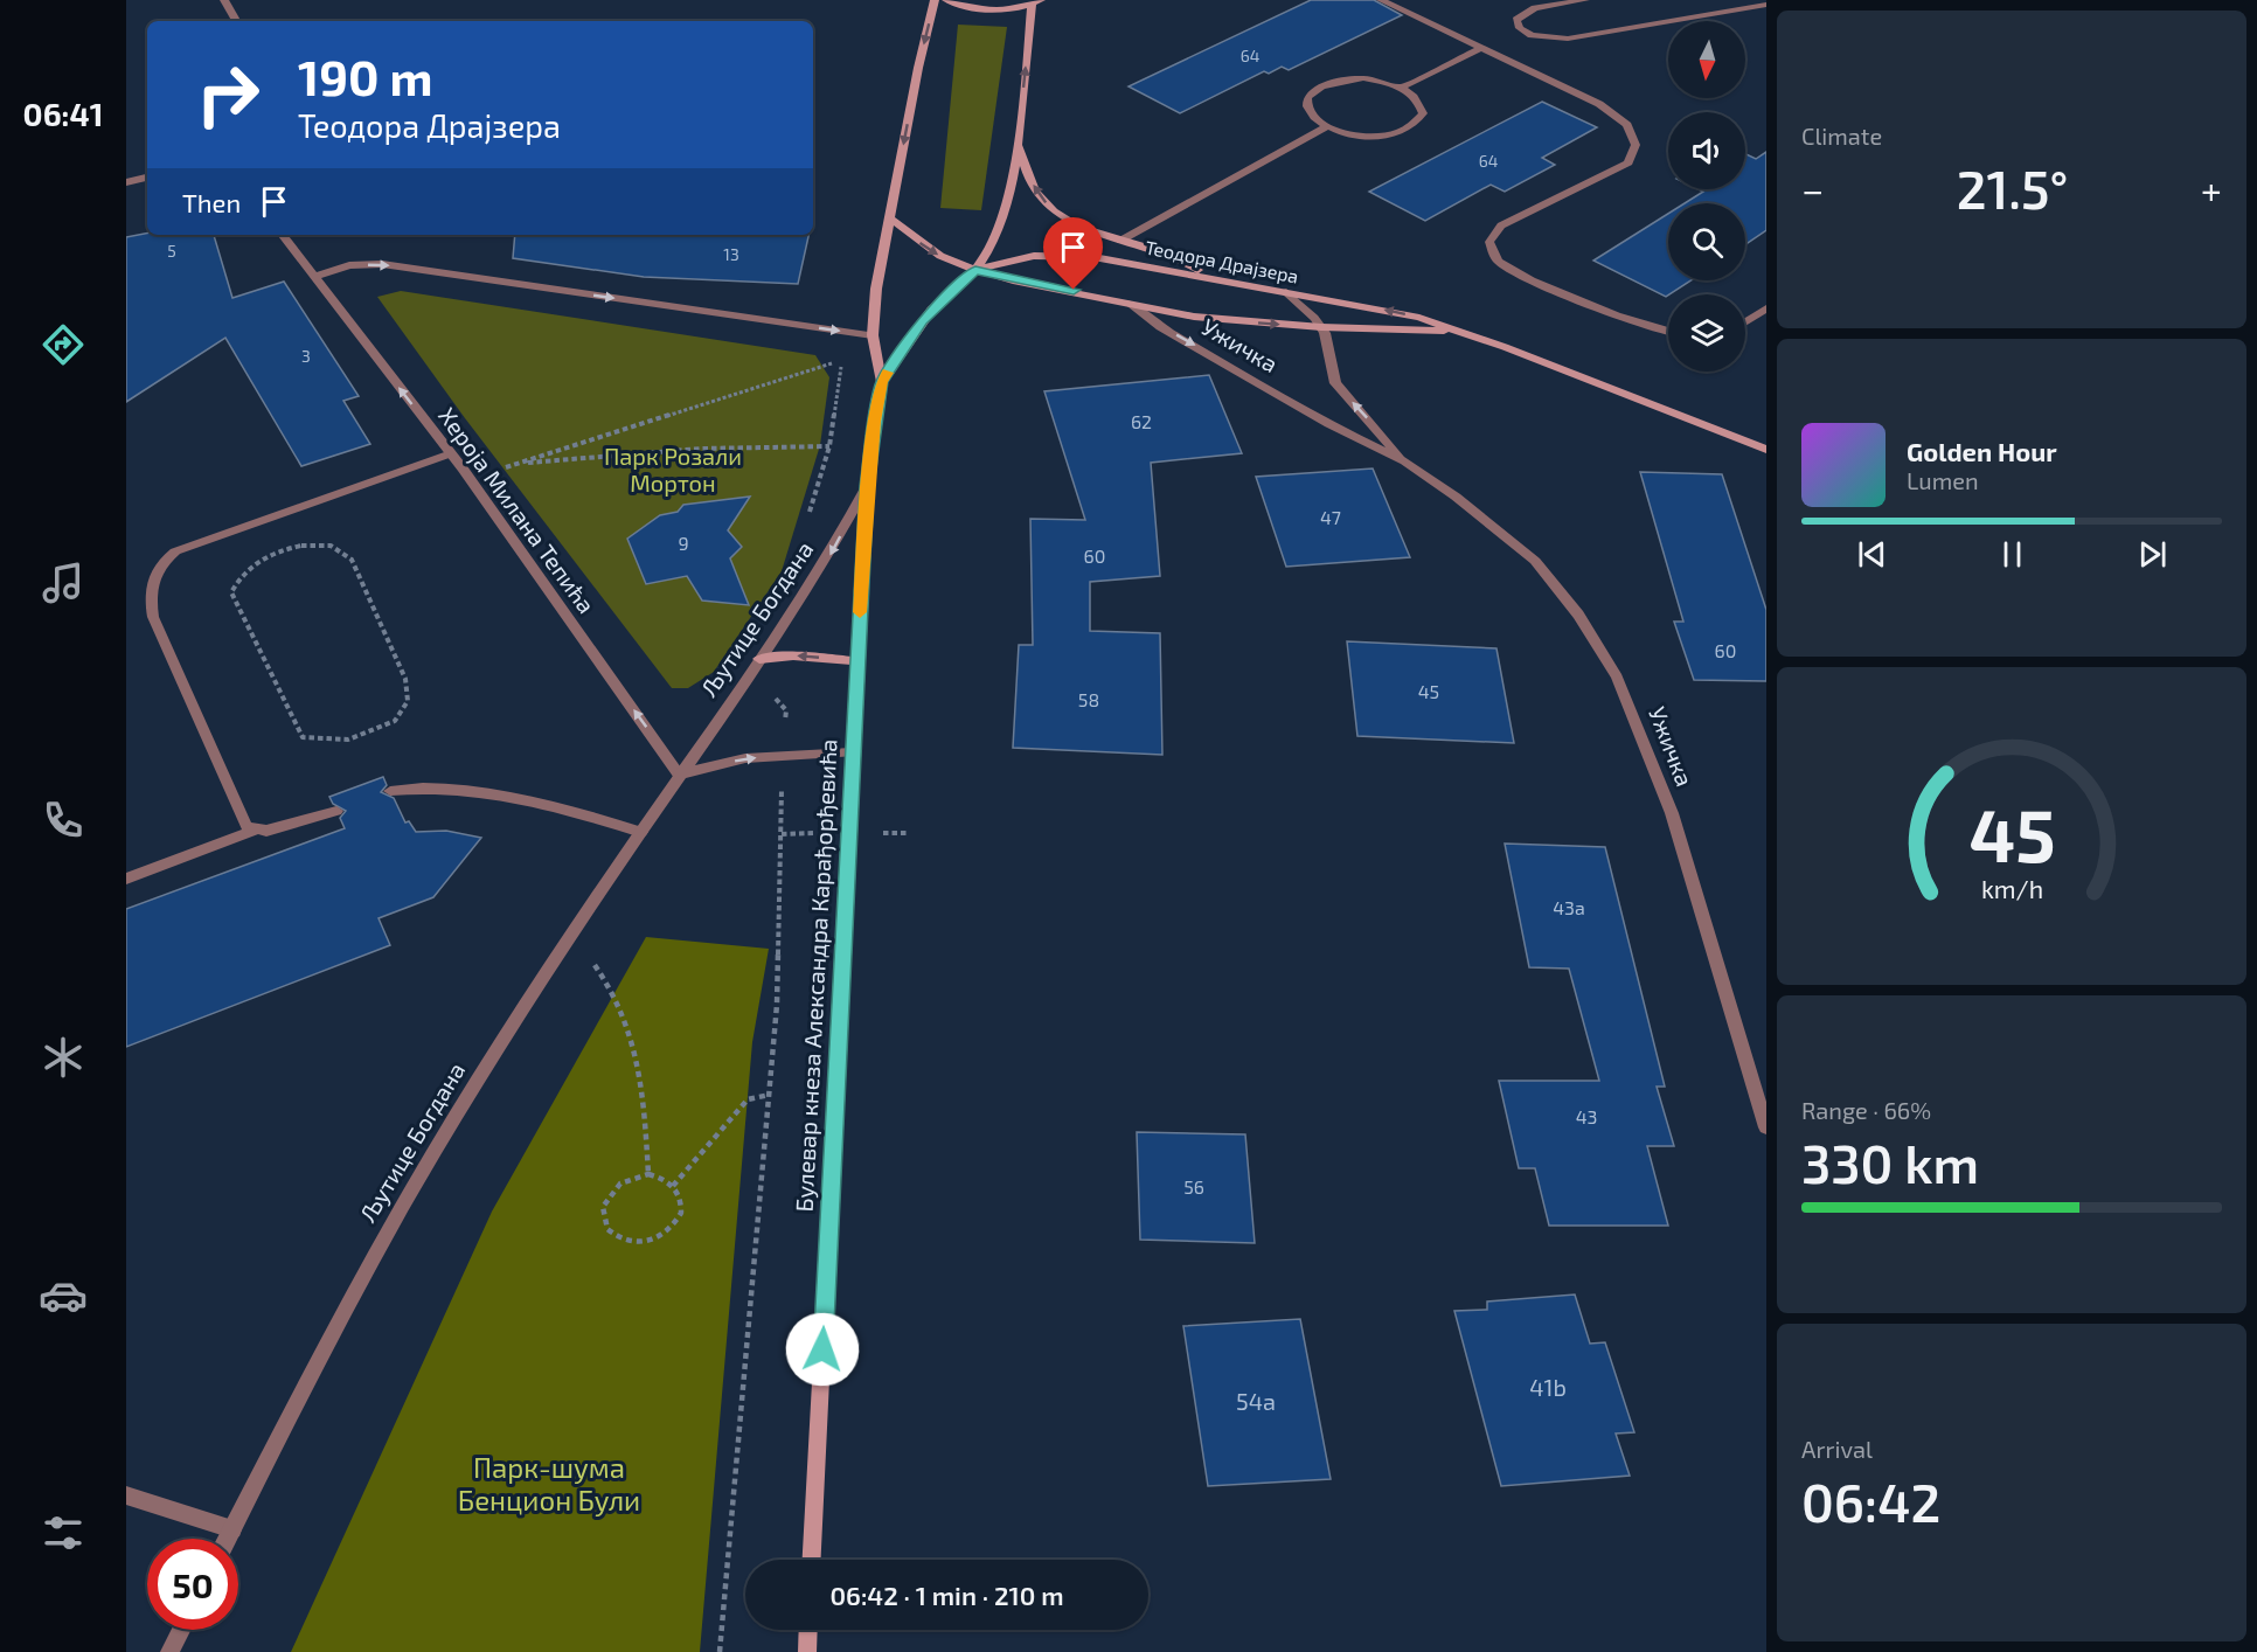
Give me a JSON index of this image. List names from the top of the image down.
{
  "streets": {
    "main road": ["Теодора Драјзера", "Булевар кнеза Александра Карађорђевића"],
    "street": ["Ужичка", "Хероја Милана Тепића", "Љутице Богдана"]
  },
  "crossings": [
    ["Теодора Драјзера", "Ужичка"],
    ["Теодора Драјзера", "Булевар кнеза Александра Карађорђевића"],
    ["Хероја Милана Тепића", "Љутице Богдана"],
    ["Љутице Богдана", "Булевар кнеза Александра Карађорђевића"]
  ],
  "one_way": ["Хероја Милана Тепића"],
  "parks": ["Парк Розали Мортон", "Парк-шума Бенцион Були"],
  "house_numbers": [
    "64",
    "64",
    "5",
    "13",
    "3",
    "62",
    "47",
    "9",
    "60",
    "60",
    "45",
    "58",
    "43a",
    "43",
    "56",
    "41b",
    "54a"
  ],
  "north": "bottom",
  "page": {
    "tabs": "06:41",
    "tile": [
      "Climate",
      ["Range · 66%", "330 km"],
      ["Arrival", "06:42"]
    ],
    "turn": ["190 m", "Теодора Драјзера"],
    "heat": ["−", "21.5°", "+"],
    "then": "Then",
    "song": ["Golden Hour", "Lumen"],
    "limit": "50",
    "trip": "06:42 · 1 min · 210 m",
    "gauge": ["45", "km/h"]
  }
}
